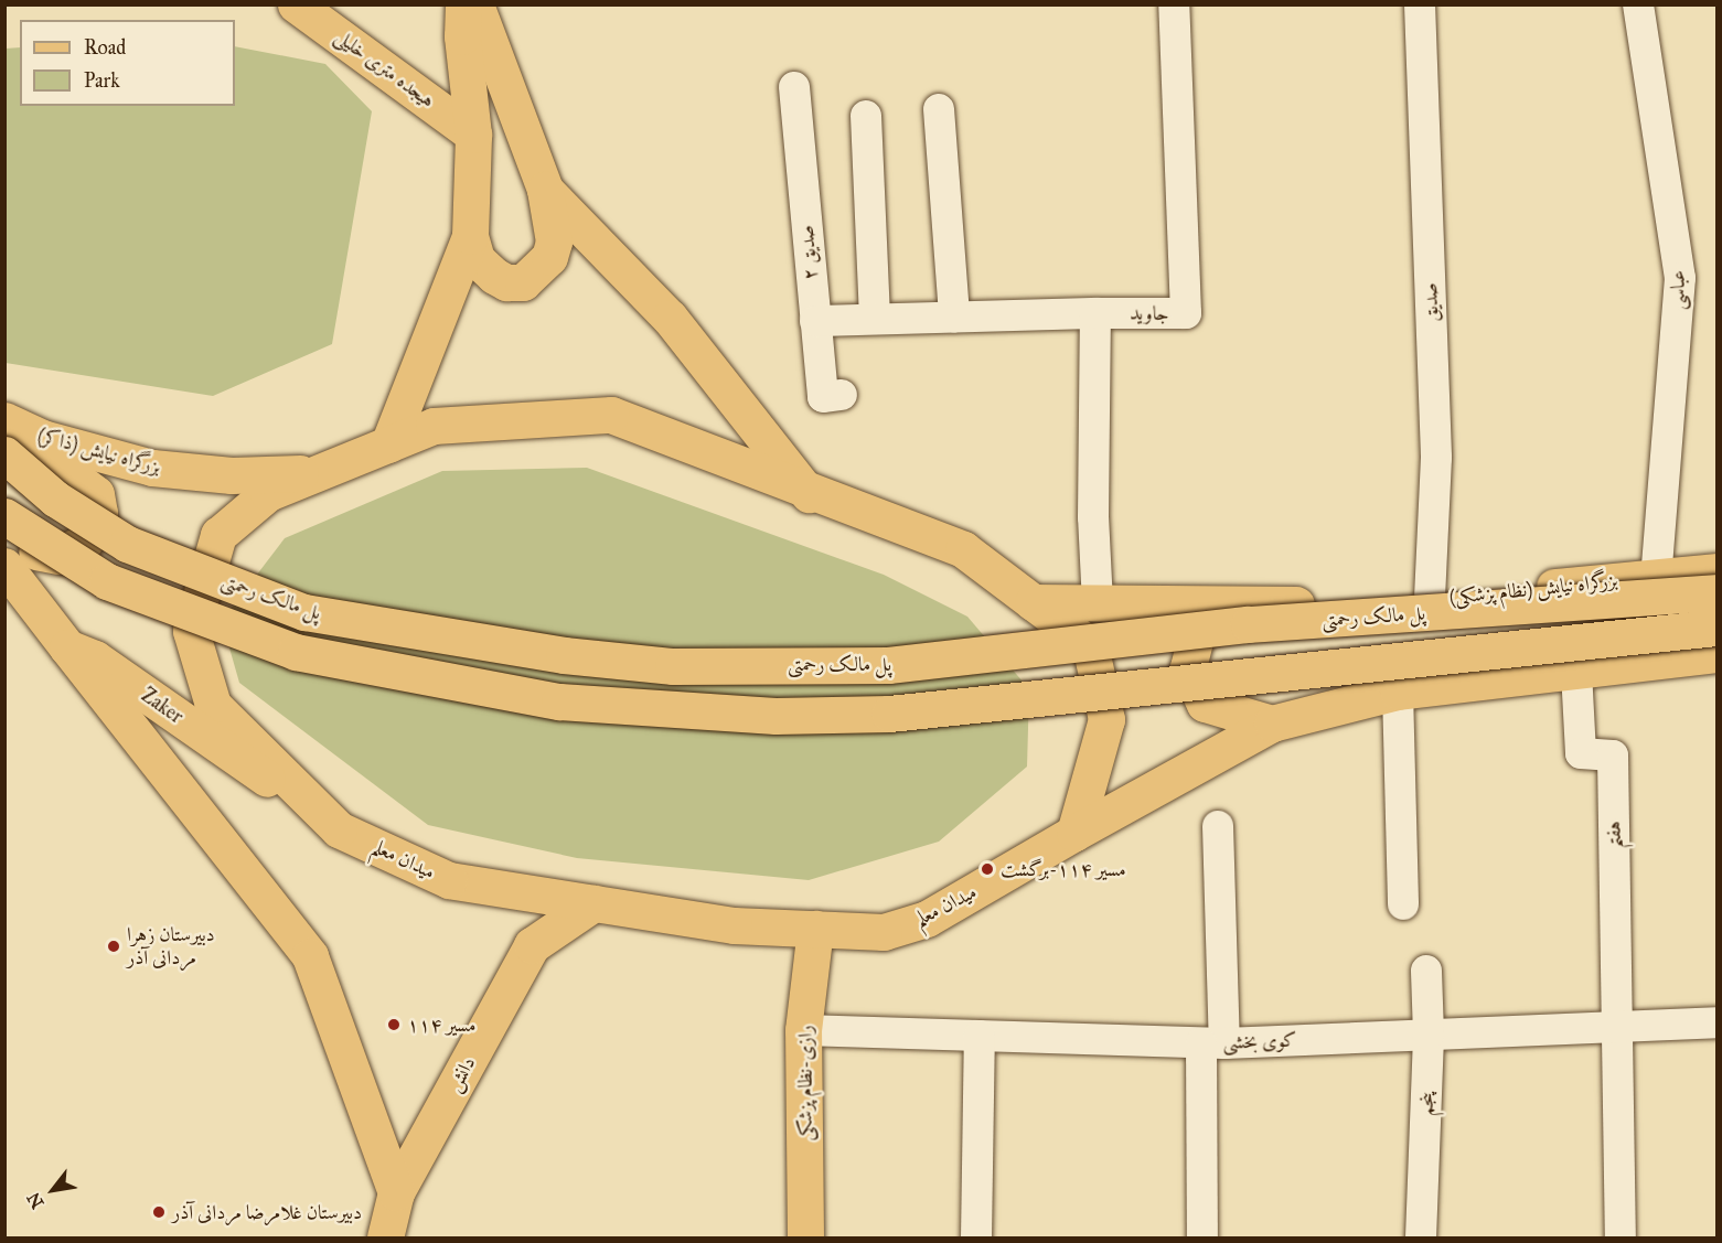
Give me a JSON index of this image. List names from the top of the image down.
{
  "streets": {
    "main road": [
      "هیجده متری خلیلی",
      "بزرگراه نیایش (ذاکر)",
      "بزرگراه نیایش (نظام پزشکی)",
      "پل مالک رحمتی",
      "Zaker",
      "میدان معلم",
      "دانش",
      "رازی-نظام پزشکی"
    ],
    "street": [
      "صدیق ۲",
      "عباسی",
      "صدیق",
      "جاوید",
      "هفتم",
      "کوی بخشی",
      "پنجم"
    ]
  },
  "crossings": [
    ["عباسی", "بزرگراه نیایش (نظام پزشکی)"],
    ["صدیق", "بزرگراه نیایش (نظام پزشکی)"],
    ["بزرگراه نیایش (ذاکر)", "میدان معلم"],
    ["بزرگراه نیایش (نظام پزشکی)", "میدان معلم"],
    ["Zaker", "میدان معلم"],
    ["هفتم", "کوی بخشی"],
    ["میدان معلم", "دانش"],
    ["میدان معلم", "رازی-نظام پزشکی"],
    ["کوی بخشی", "رازی-نظام پزشکی"],
    ["کوی بخشی", "پنجم"]
  ],
  "places": [
    "مسیر ۱۱۴-برگشت",
    "دبیرستان زهرا مردانی آذر",
    "مسیر ۱۱۴",
    "دبیرستان غلامرضا مردانی آذر"
  ],
  "legend": ["Road", "Park"],
  "north": "bottom left"
}
